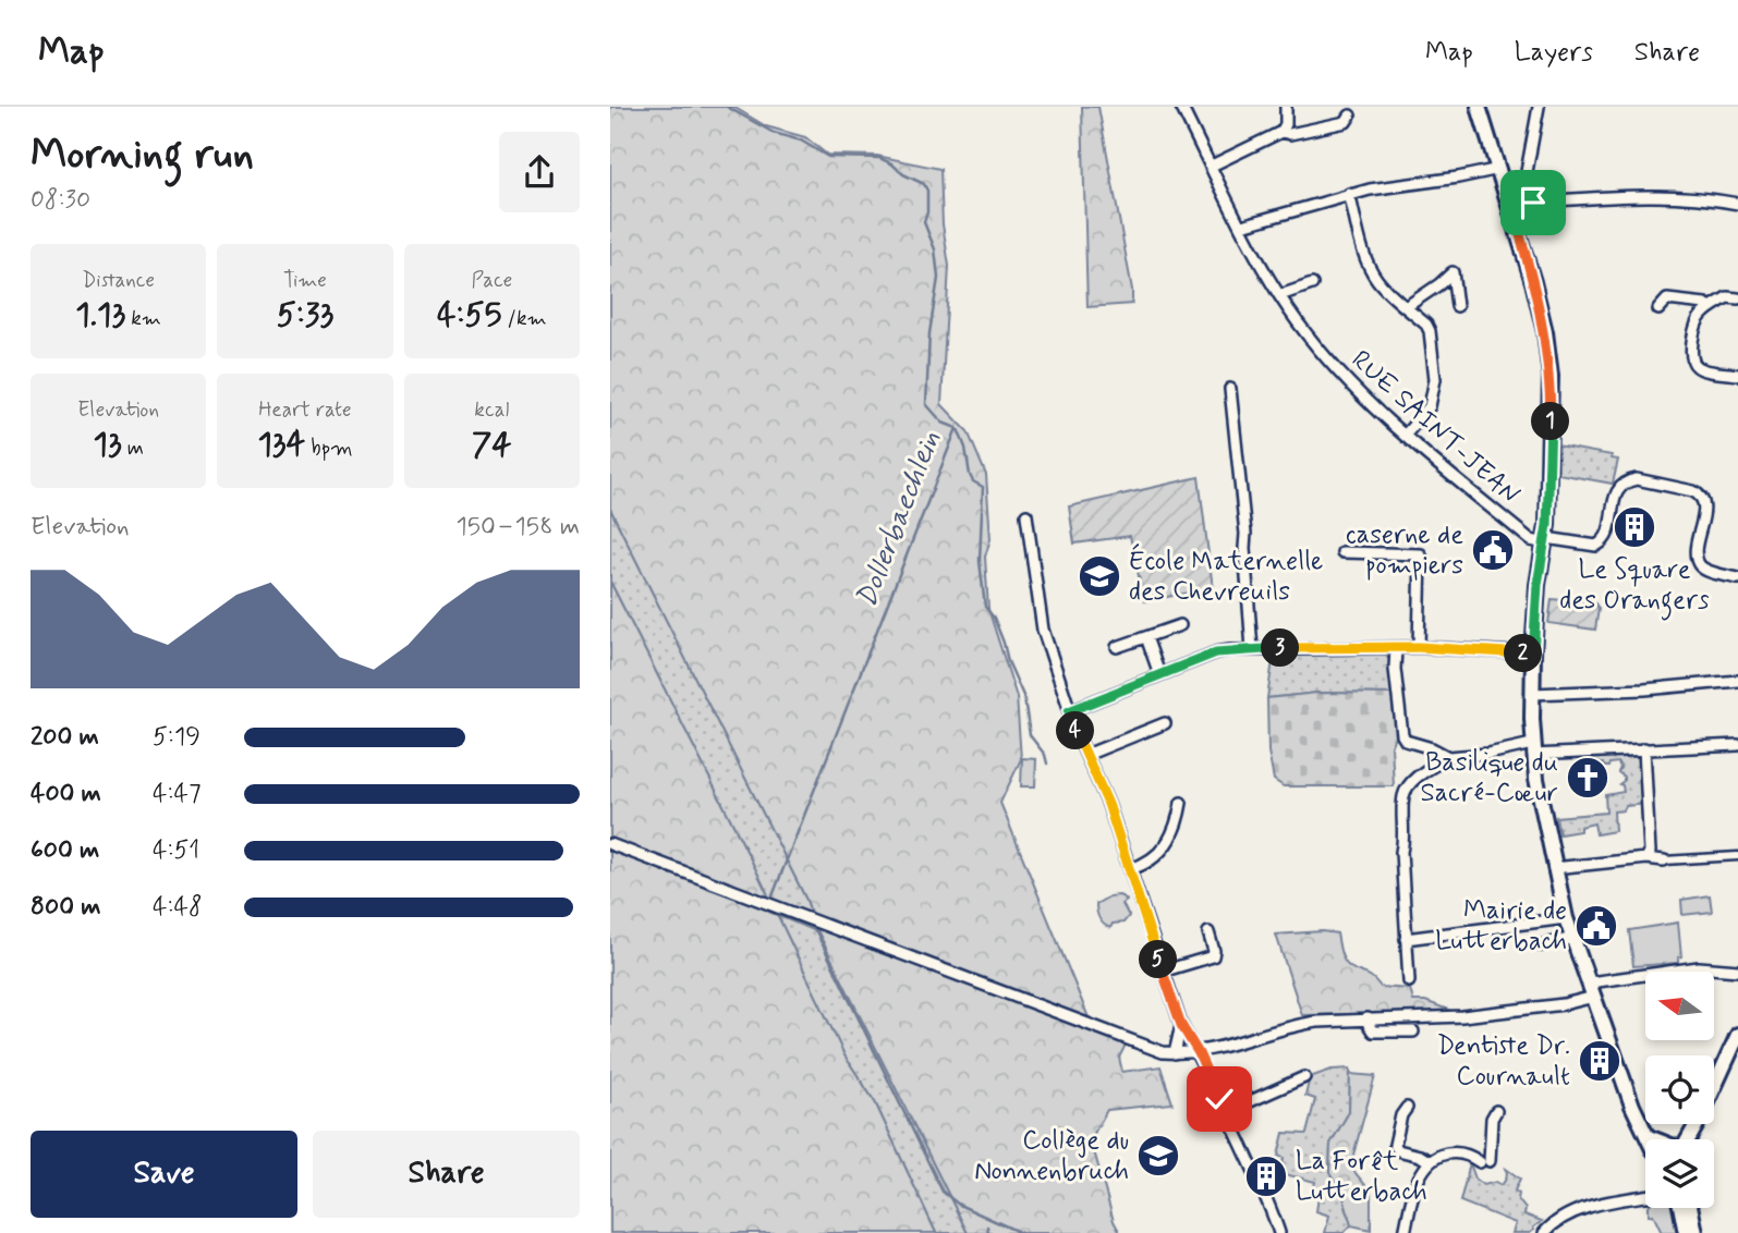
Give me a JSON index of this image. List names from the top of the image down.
{
  "streets": {
    "street": ["RUE SAINT-JEAN"]
  },
  "water": ["Dollerbaechlein"],
  "places": {
    "building": ["Le Square des Orangers", "Dentiste Dr. Cournault", "La Forêt Lutterbach"],
    "public building": ["caserne de pompiers", "Mairie de Lutterbach"],
    "school or university": ["École Maternelle des Chevreuils", "Collège du Nonnenbruch"],
    "church": ["Basilique du Sacré-Cœur"]
  },
  "north": "left",
  "page": {
    "header": "Map",
    "nav": ["Map", "Layers", "Share"],
    "heading": ["Morning run", "08:30"],
    "stats": [
      ["Distance", "1.13 km"],
      ["Time", "5:33"],
      ["Pace", "4:55 /km"],
      ["Elevation", "13 m"],
      ["Heart rate", "134 bpm"],
      ["kcal", "74"]
    ],
    "pins": [
      "1",
      "3",
      "2",
      "4",
      "5"
    ],
    "chart": ["Elevation", "150–158 m"],
    "list": [
      {
        "name": "200 m",
        "note": "5:19"
      },
      {
        "name": "400 m",
        "note": "4:47"
      },
      {
        "name": "600 m",
        "note": "4:51"
      },
      {
        "name": "800 m",
        "note": "4:48"
      }
    ],
    "buttons": ["Save", "Share"]
  }
}
